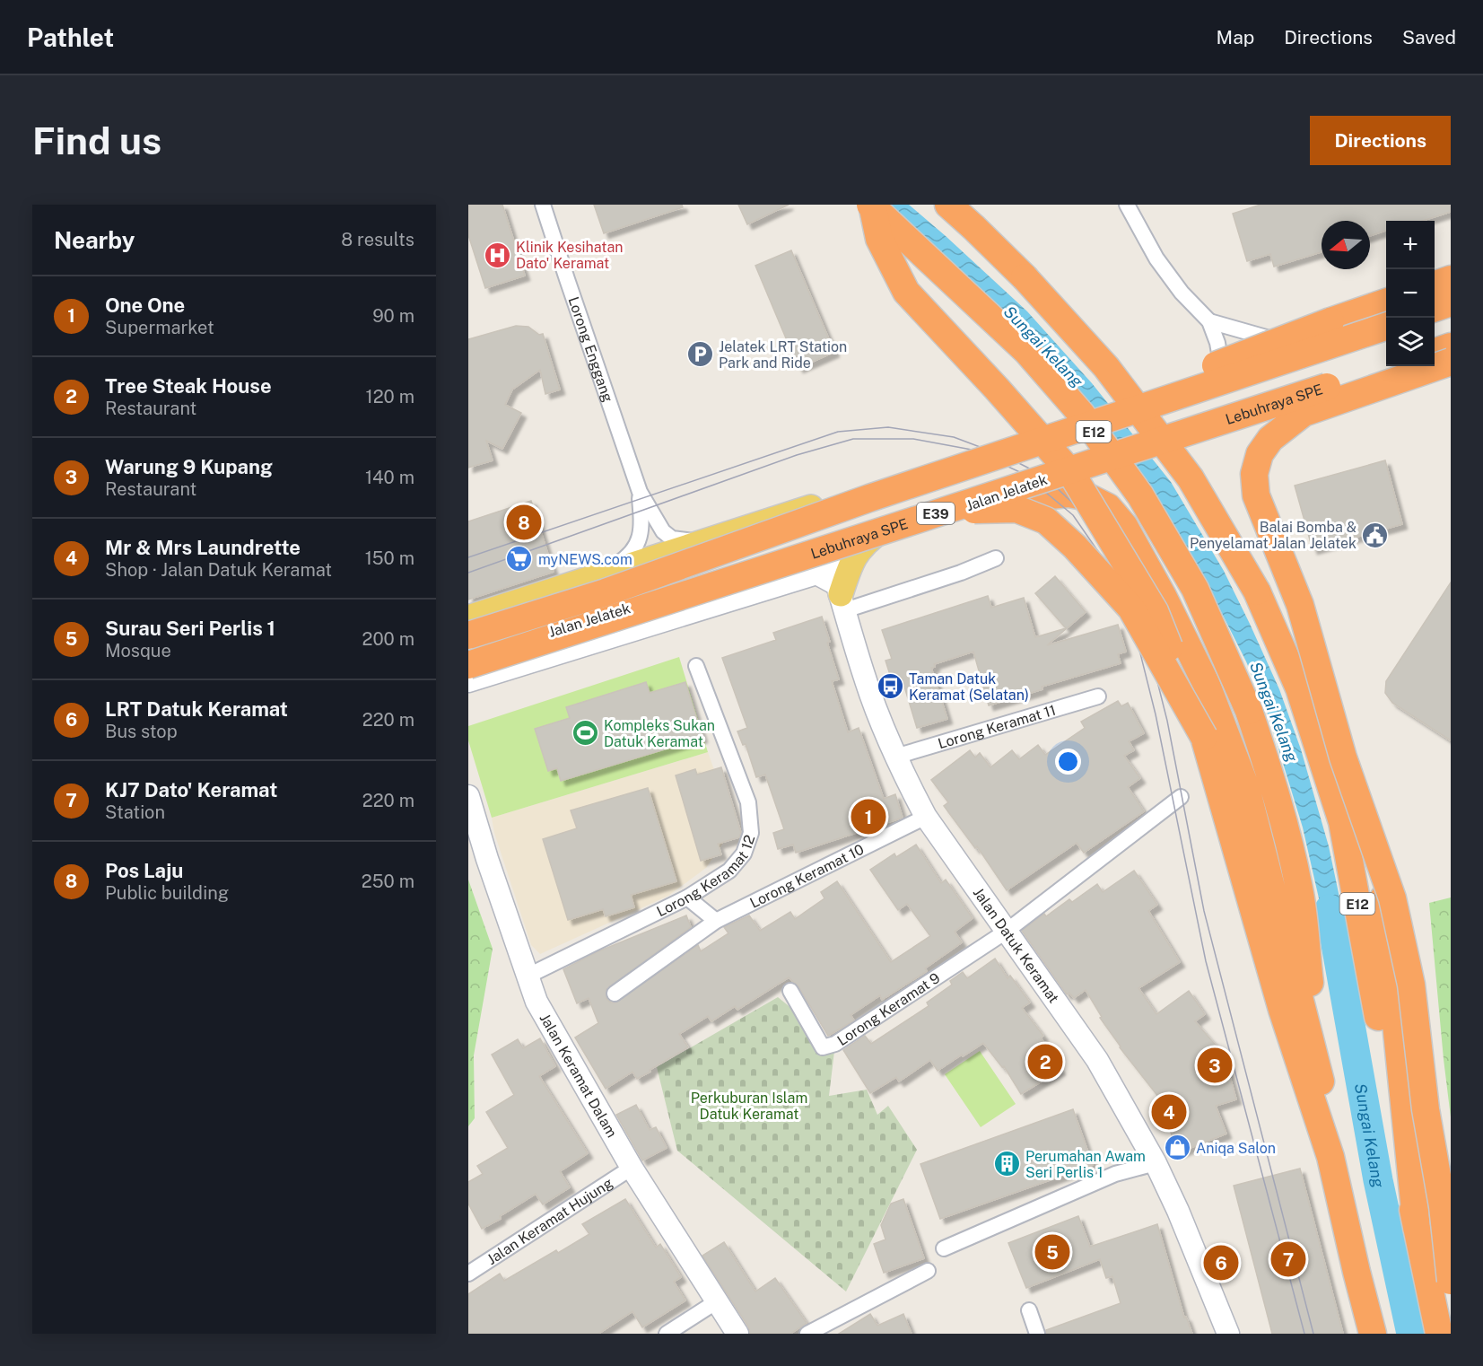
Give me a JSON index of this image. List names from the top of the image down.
{
  "streets": {
    "highway": ["Lebuhraya SPE", "E12", "E39"],
    "main road": ["Jalan Jelatek"],
    "street": [
      "Lorong Enggang",
      "Lorong Keramat 11",
      "Lorong Keramat 12",
      "Lorong Keramat 10",
      "Jalan Datuk Keramat",
      "Lorong Keramat 9",
      "Jalan Keramat Dalam",
      "Jalan Keramat Hujung"
    ]
  },
  "crossings": [
    ["Jalan Jelatek", "Jalan Datuk Keramat"],
    ["Lorong Keramat 11", "Jalan Datuk Keramat"],
    ["Lorong Keramat 12", "Jalan Keramat Dalam"],
    ["Lorong Keramat 10", "Jalan Datuk Keramat"],
    ["Jalan Datuk Keramat", "Lorong Keramat 9"],
    ["Jalan Keramat Dalam", "Jalan Keramat Hujung"]
  ],
  "water": ["Sungai Kelang"],
  "parks": ["Perkuburan Islam Datuk Keramat"],
  "places": {
    "hospital": ["Klinik Kesihatan Dato' Keramat"],
    "parking": ["Jelatek LRT Station Park and Ride"],
    "public building": ["Balai Bomba & Penyelamat Jalan Jelatek"],
    "supermarket": ["myNEWS.com"],
    "bus stop": ["Taman Datuk Keramat (Selatan)"],
    "sports": ["Kompleks Sukan Datuk Keramat"],
    "shop": ["Aniqa Salon"],
    "building": ["Perumahan Awam Seri Perlis 1"]
  },
  "north": "left",
  "page": {
    "header": "Pathlet",
    "nav": ["Map", "Directions", "Saved"],
    "buttons": "Directions",
    "title": "Find us",
    "heading": ["Nearby", "8 results"],
    "map_buttons": ["+", "−"],
    "list": [
      {
        "mark": "1",
        "name": "One One",
        "note": "Supermarket",
        "value": "90 m"
      },
      {
        "mark": "2",
        "name": "Tree Steak House",
        "note": "Restaurant",
        "value": "120 m"
      },
      {
        "mark": "3",
        "name": "Warung 9 Kupang",
        "note": "Restaurant",
        "value": "140 m"
      },
      {
        "mark": "4",
        "name": "Mr & Mrs Laundrette",
        "note": "Shop · Jalan Datuk Keramat",
        "value": "150 m"
      },
      {
        "mark": "5",
        "name": "Surau Seri Perlis 1",
        "note": "Mosque",
        "value": "200 m"
      },
      {
        "mark": "6",
        "name": "LRT Datuk Keramat",
        "note": "Bus stop",
        "value": "220 m"
      },
      {
        "mark": "7",
        "name": "KJ7 Dato' Keramat",
        "note": "Station",
        "value": "220 m"
      },
      {
        "mark": "8",
        "name": "Pos Laju",
        "note": "Public building",
        "value": "250 m"
      }
    ],
    "pins": [
      "8",
      "1",
      "2",
      "3",
      "4",
      "5",
      "7",
      "6"
    ]
  }
}
